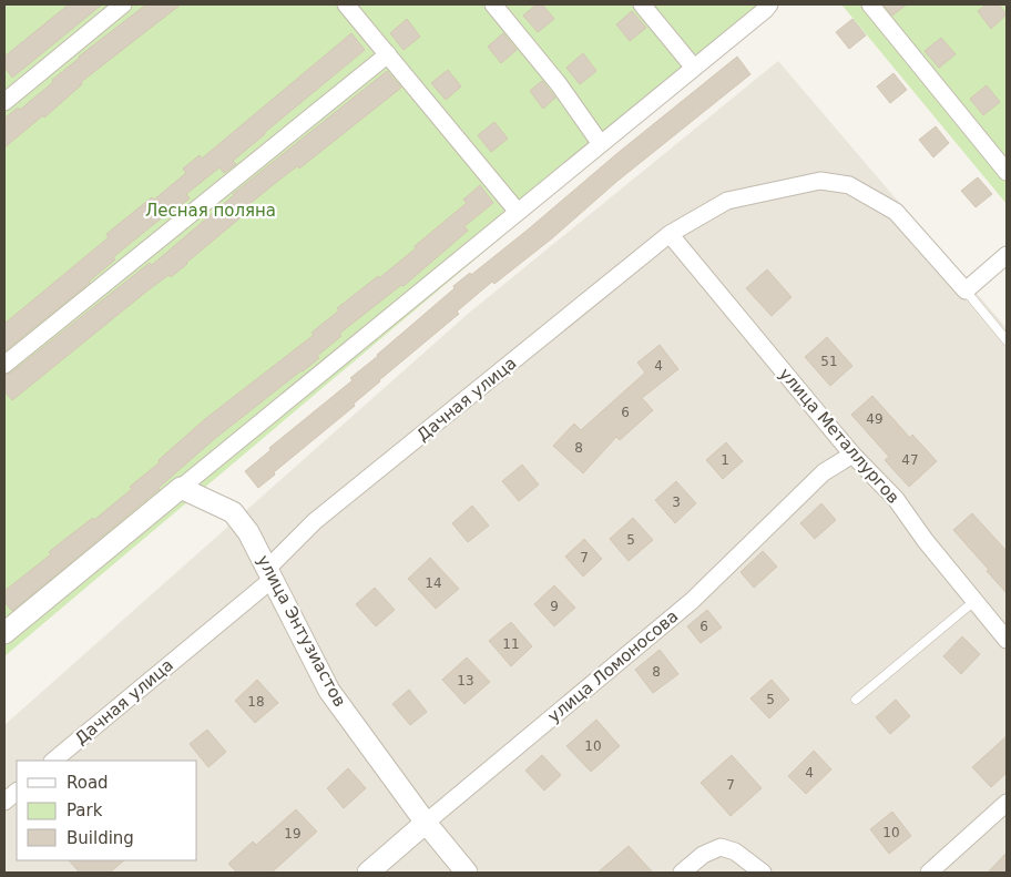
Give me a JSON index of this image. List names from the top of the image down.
{
  "streets": {
    "street": [
      "Дачная улица",
      "улица Металлургов",
      "улица Энтузиастов",
      "улица Ломоносова"
    ]
  },
  "crossings": [
    ["Дачная улица", "улица Металлургов"],
    ["Дачная улица", "улица Энтузиастов"],
    ["улица Металлургов", "улица Ломоносова"],
    ["улица Энтузиастов", "улица Ломоносова"]
  ],
  "parks": ["Лесная поляна"],
  "house_numbers": [
    "51",
    "4",
    "6",
    "49",
    "8",
    "1",
    "47",
    "3",
    "5",
    "7",
    "14",
    "9",
    "6",
    "11",
    "8",
    "13",
    "5",
    "18",
    "10",
    "4",
    "7",
    "10",
    "19"
  ],
  "legend": ["Road", "Park", "Building"]
}
